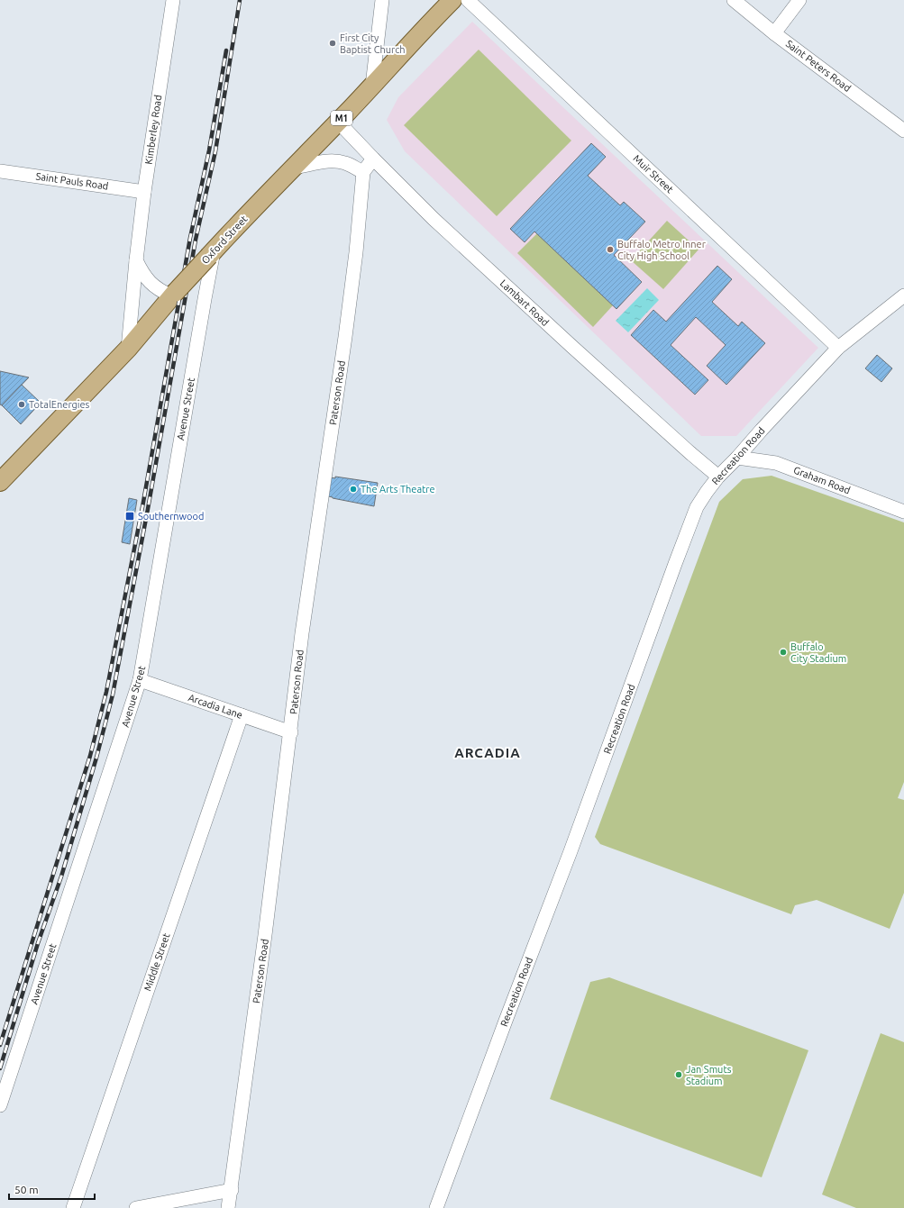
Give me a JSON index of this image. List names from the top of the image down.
{
  "streets": {
    "main road": ["M1", "Oxford Street"],
    "street": [
      "Saint Peters Road",
      "Kimberley Road",
      "Muir Street",
      "Saint Pauls Road",
      "Lambart Road",
      "Paterson Road",
      "Avenue Street",
      "Recreation Road",
      "Graham Road",
      "Arcadia Lane",
      "Middle Street"
    ]
  },
  "crossings": [
    ["Kimberley Road", "Saint Pauls Road"],
    ["Kimberley Road", "Oxford Street"],
    ["Muir Street", "Recreation Road"],
    ["Oxford Street", "Lambart Road"],
    ["Oxford Street", "Avenue Street"],
    ["Lambart Road", "Recreation Road"],
    ["Paterson Road", "Arcadia Lane"],
    ["Avenue Street", "Arcadia Lane"],
    ["Recreation Road", "Graham Road"],
    ["Arcadia Lane", "Middle Street"]
  ],
  "districts": ["ARCADIA"],
  "places": {
    "other": [
      "First City Baptist Church",
      "Buffalo Metro Inner City High School",
      "TotalEnergies",
      "The Arts Theatre",
      "Buffalo City Stadium",
      "Jan Smuts Stadium"
    ],
    "transit": ["Southernwood"]
  },
  "scale_bar": "50 m"
}
